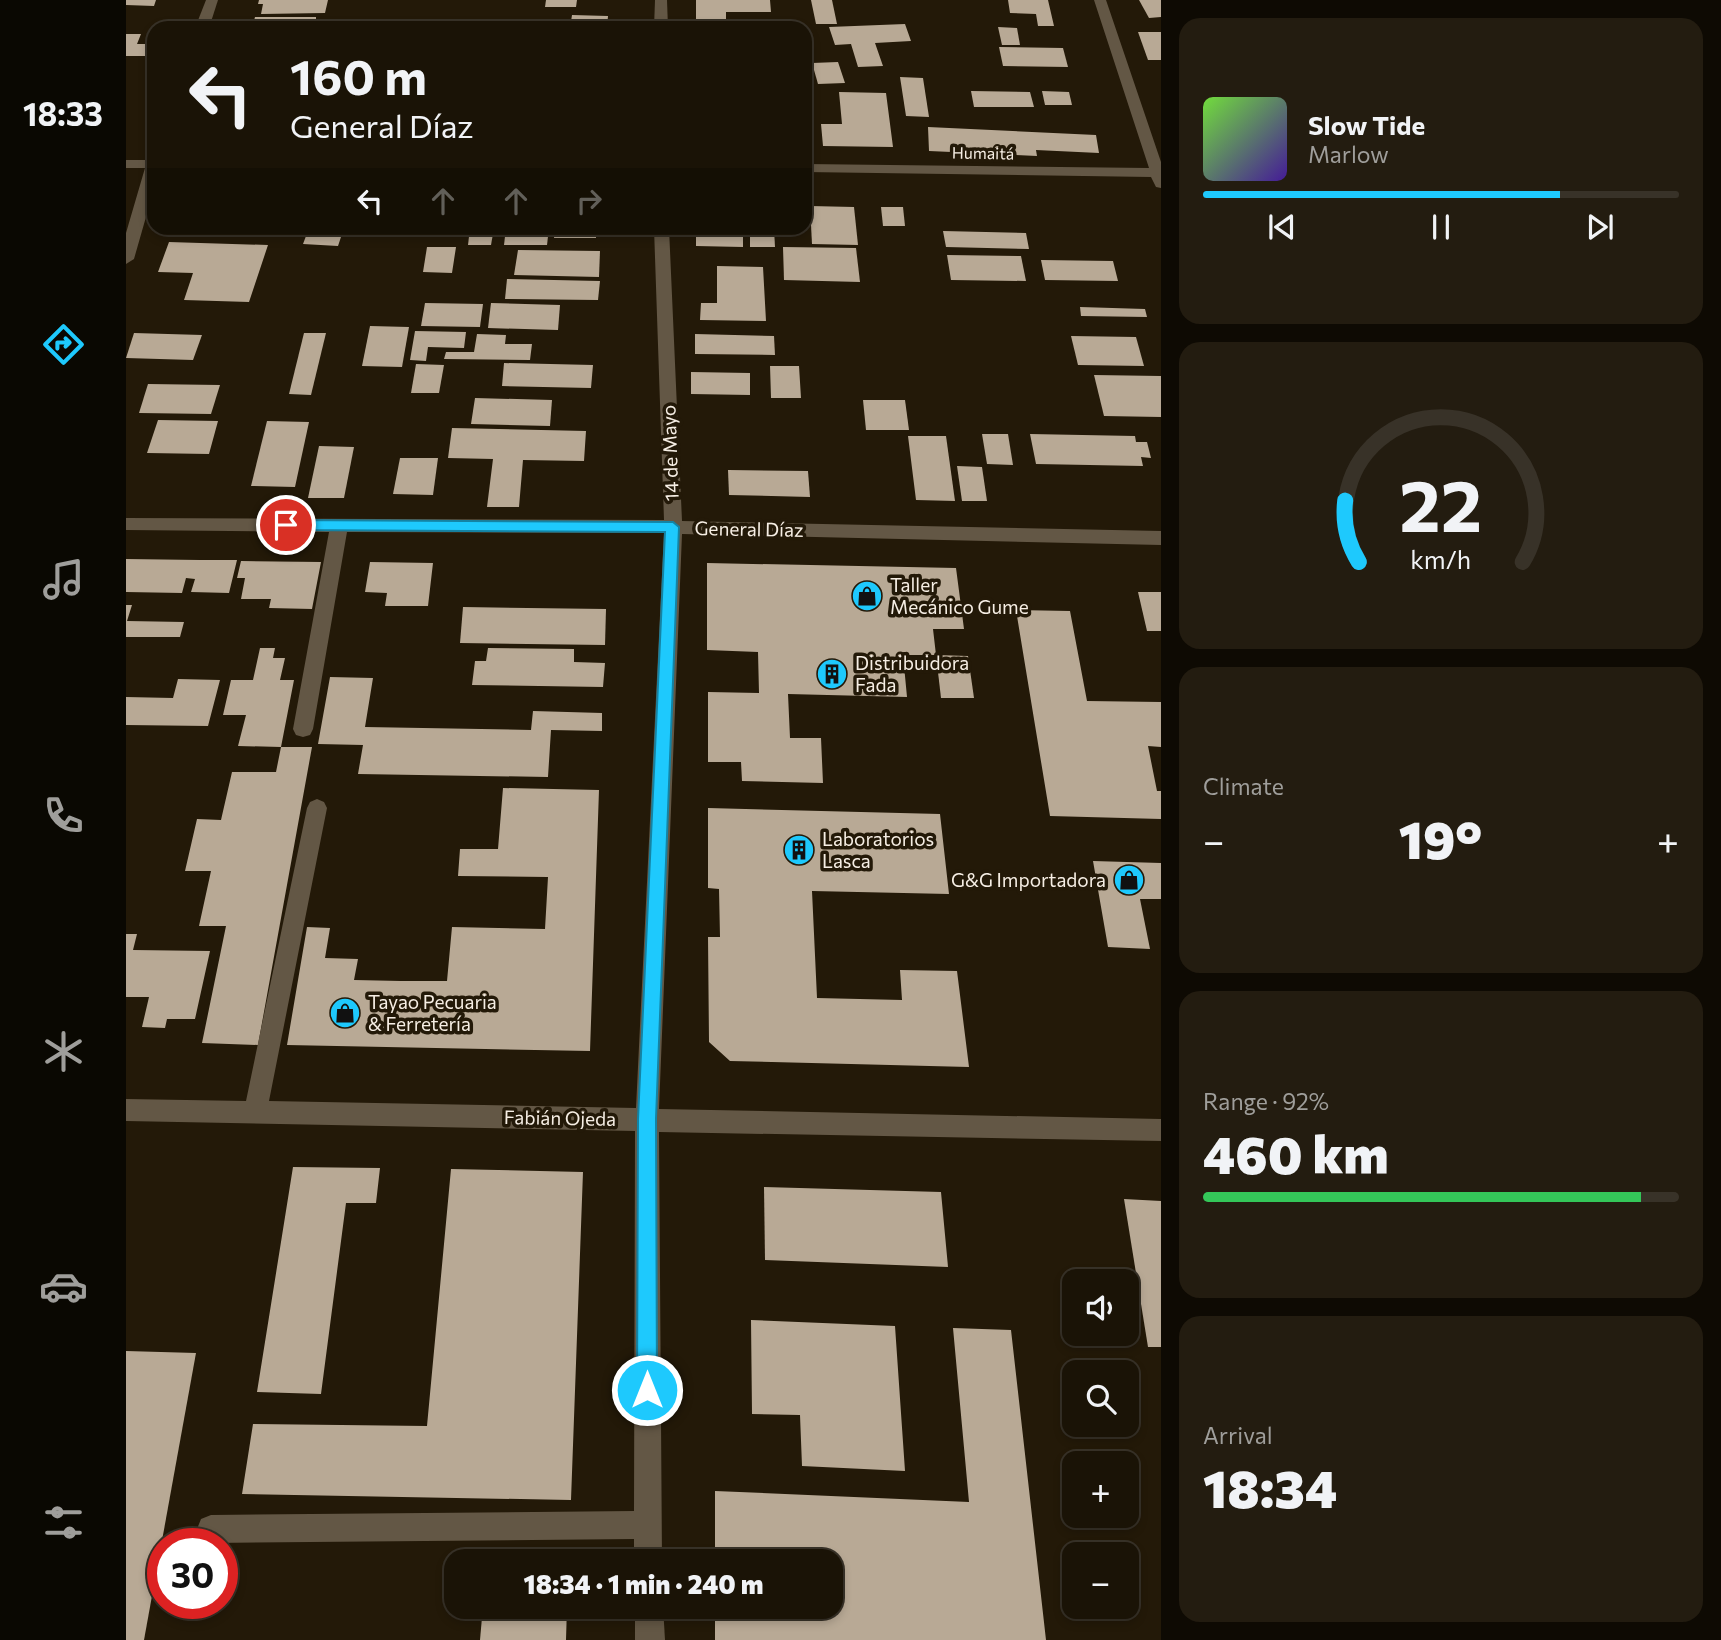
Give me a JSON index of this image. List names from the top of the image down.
{
  "streets": {
    "street": [
      "Humaitá",
      "14 de Mayo",
      "General Díaz",
      "Fabián Ojeda"
    ]
  },
  "crossings": [
    ["14 de Mayo", "General Díaz"],
    ["14 de Mayo", "Fabián Ojeda"]
  ],
  "places": {
    "shop": ["Taller Mecánico Gume", "G&G Importadora", "Tayao Pecuaria & Ferretería"],
    "building": ["Distribuidora Fada", "Laboratorios Lasca"]
  },
  "page": {
    "tabs": "18:33",
    "turn": ["160 m", "General Díaz"],
    "song": ["Slow Tide", "Marlow"],
    "tile": [
      "Climate",
      ["Range · 92%", "460 km"],
      ["Arrival", "18:34"]
    ],
    "heat": ["−", "19°", "+"],
    "map_buttons": ["+", "−"],
    "limit": "30",
    "trip": "18:34 · 1 min · 240 m",
    "gauge": ["22", "km/h"]
  }
}
